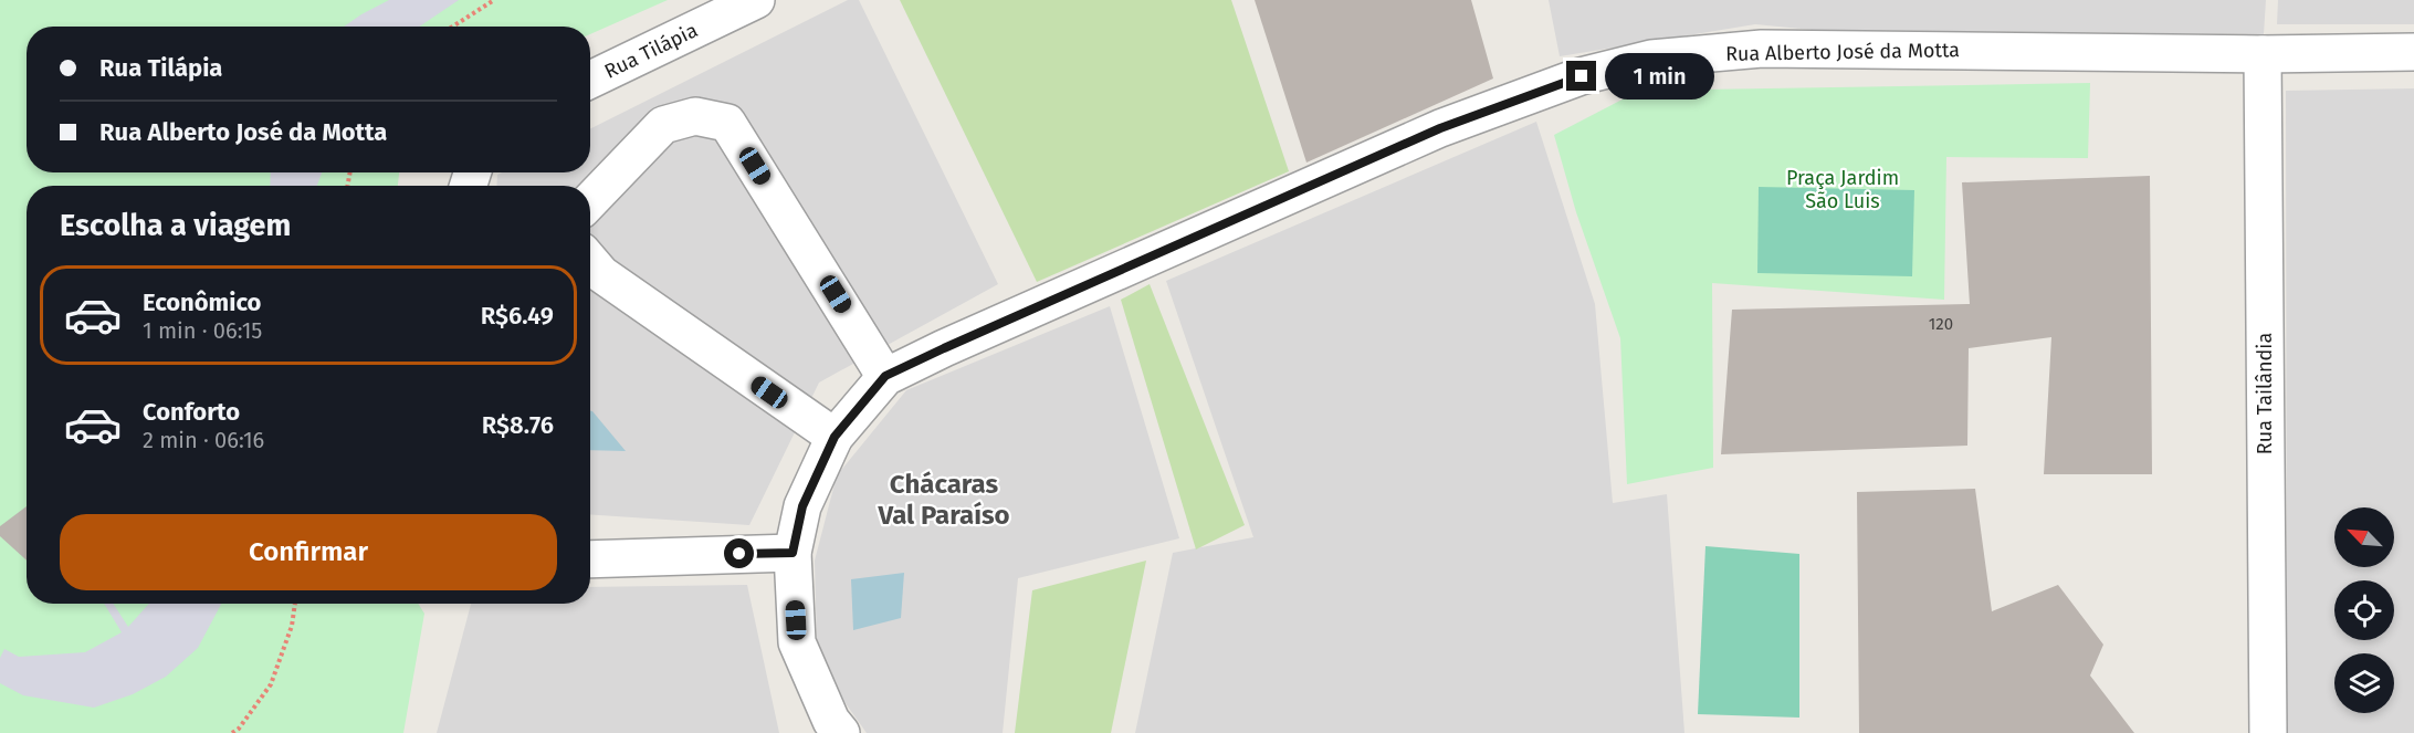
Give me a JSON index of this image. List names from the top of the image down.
{
  "streets": {
    "street": ["Rua Tilápia", "Rua Alberto José da Motta", "Rua Tailândia"]
  },
  "crossings": [
    ["Rua Alberto José da Motta", "Rua Tailândia"]
  ],
  "districts": ["Chácaras Val Paraíso"],
  "parks": ["Praça Jardim São Luis"],
  "house_numbers": ["120"],
  "north": "top left",
  "page": {
    "banner": ["Rua Tilápia", "Rua Alberto José da Motta"],
    "bubble": "1 min",
    "heading": "Escolha a viagem",
    "list": [
      {
        "name": "Econômico",
        "note": "1 min · 06:15",
        "value": "R$6.49"
      },
      {
        "name": "Conforto",
        "note": "2 min · 06:16",
        "value": "R$8.76"
      }
    ],
    "buttons": "Confirmar"
  }
}
